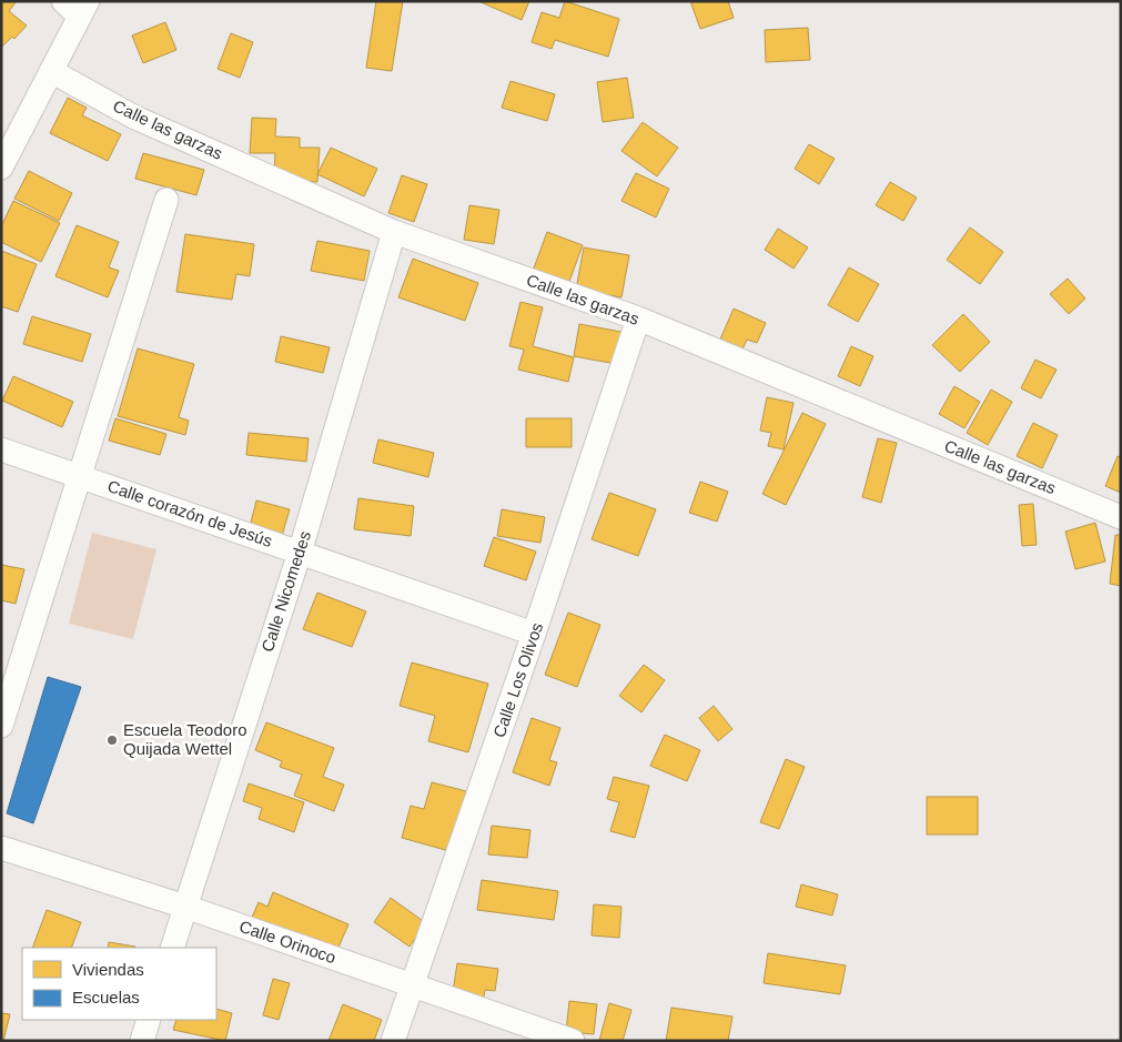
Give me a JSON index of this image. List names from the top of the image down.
{
  "streets": {
    "street": [
      "Calle las garzas",
      "Calle corazón de Jesús",
      "Calle Nicomedes",
      "Calle Los Olivos",
      "Calle Orinoco"
    ]
  },
  "crossings": [
    ["Calle las garzas", "Calle Nicomedes"],
    ["Calle las garzas", "Calle Los Olivos"],
    ["Calle corazón de Jesús", "Calle Nicomedes"],
    ["Calle corazón de Jesús", "Calle Los Olivos"],
    ["Calle Nicomedes", "Calle Orinoco"],
    ["Calle Los Olivos", "Calle Orinoco"]
  ],
  "places": ["Escuela Teodoro Quijada Wettel"],
  "legend": ["Viviendas", "Escuelas"]
}
